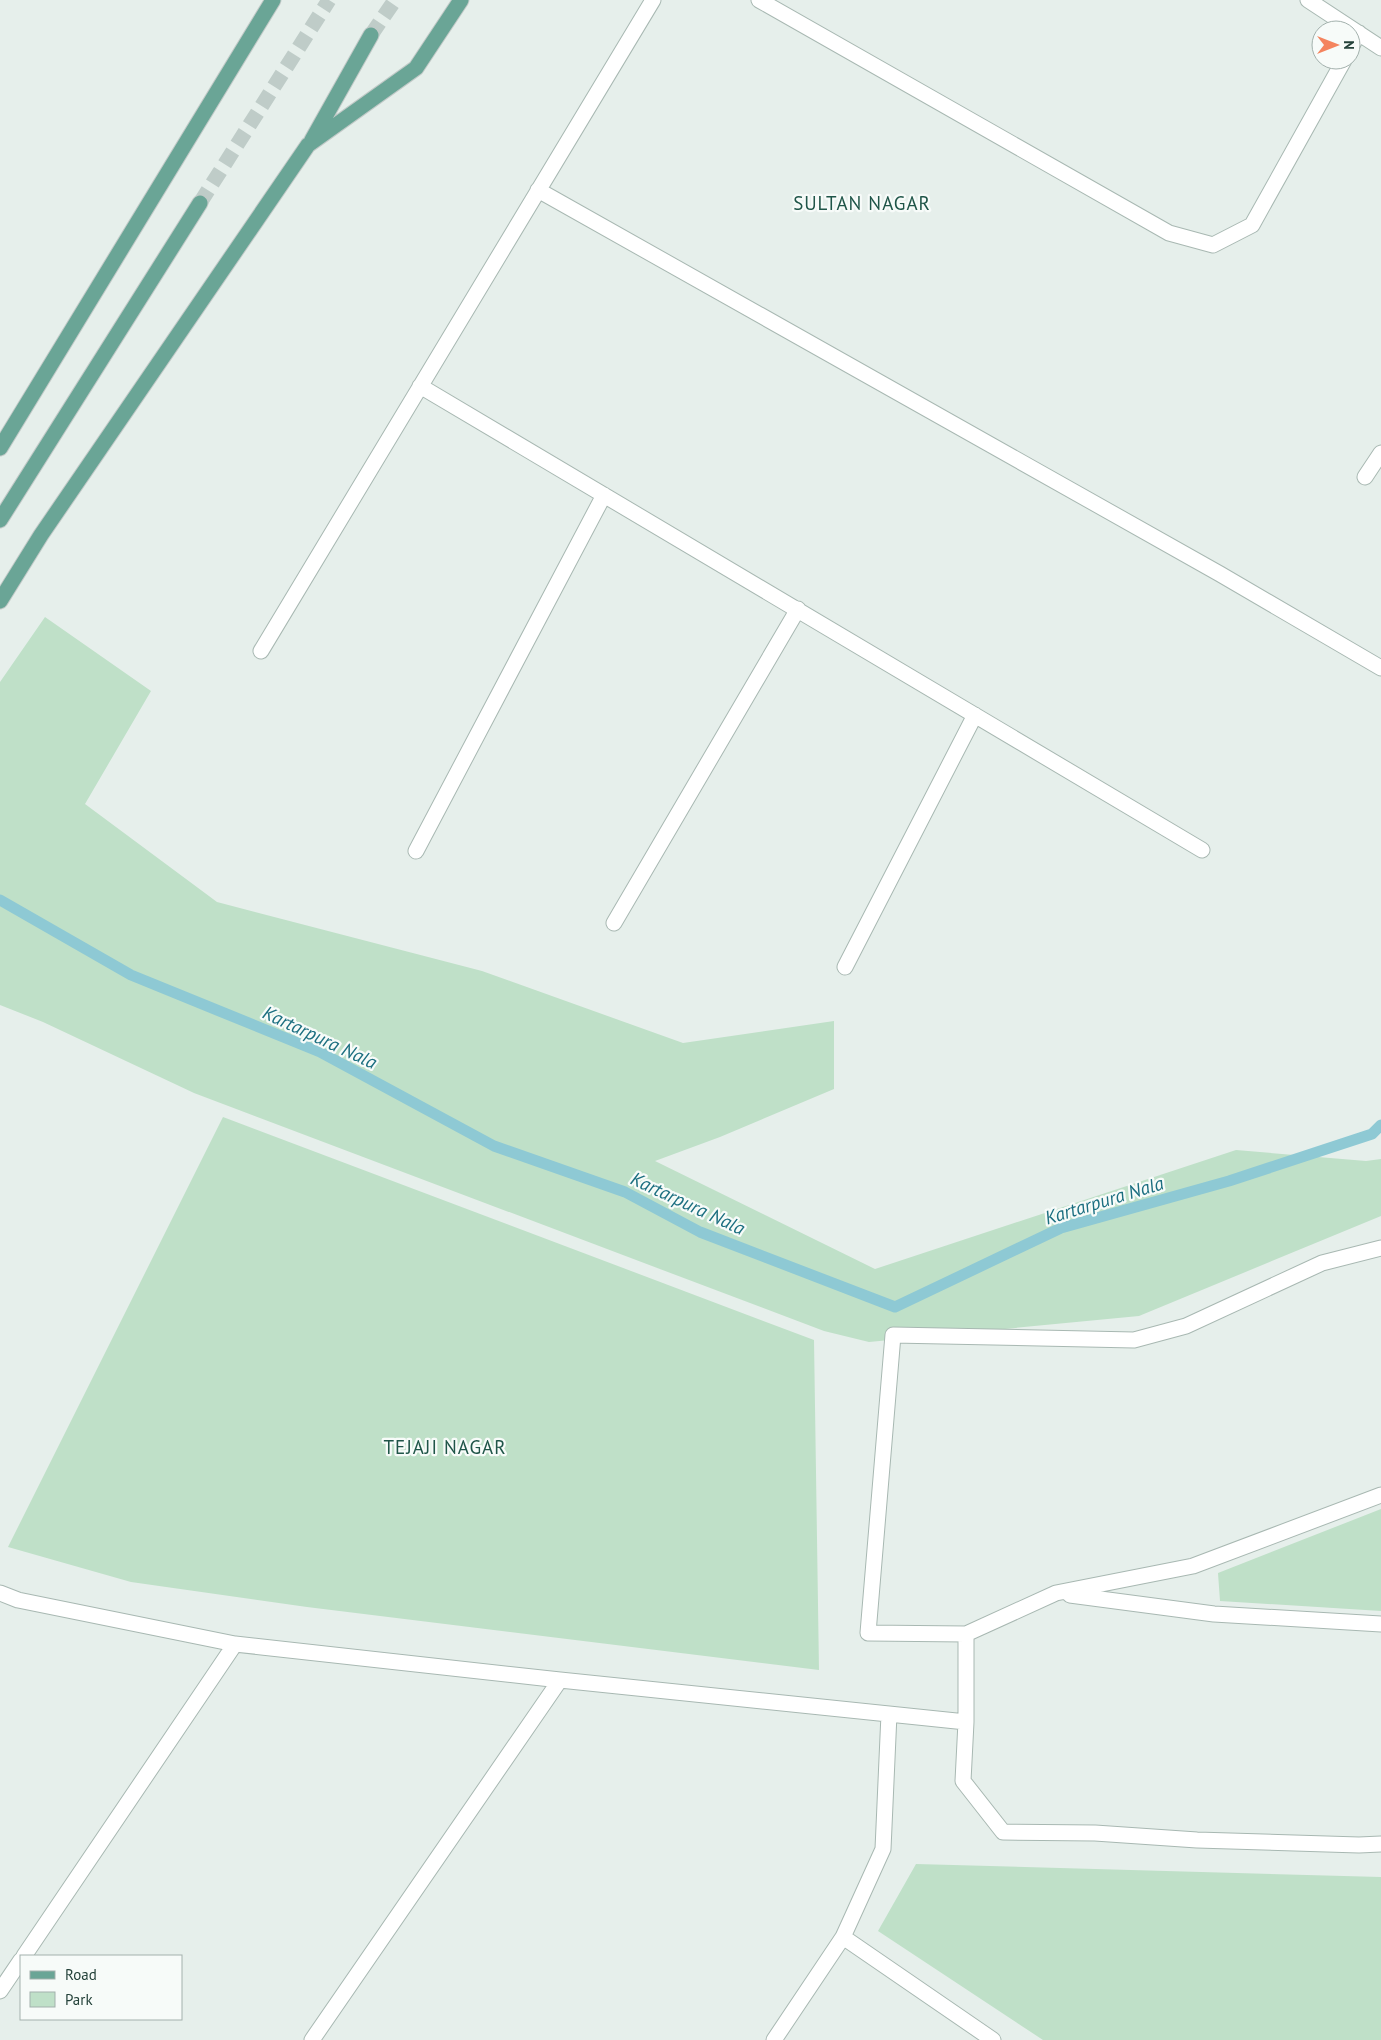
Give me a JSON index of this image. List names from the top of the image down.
{
  "districts": ["SULTAN NAGAR", "TEJAJI NAGAR"],
  "water": ["Kartarpura Nala"],
  "legend": ["Road", "Park"],
  "north": "right"
}
